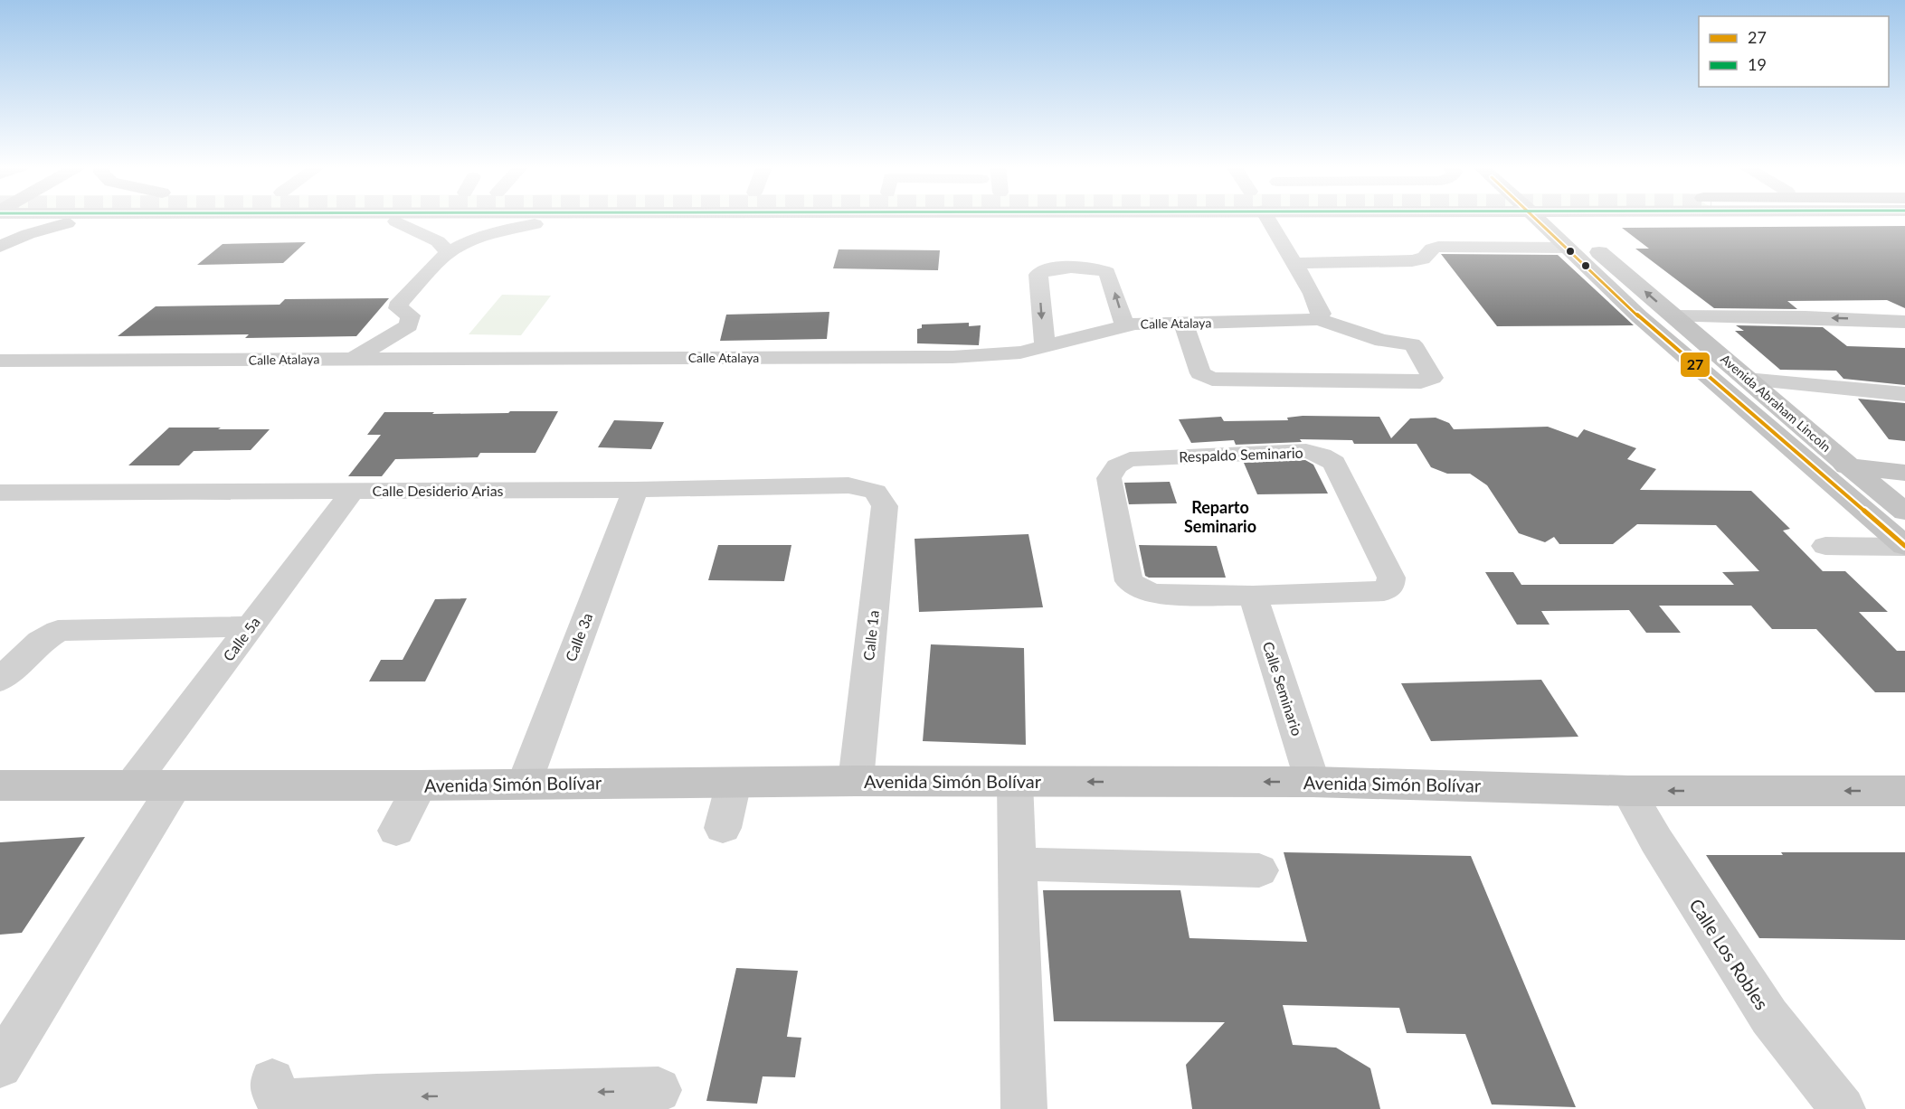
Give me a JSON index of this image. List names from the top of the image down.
{
  "streets": {
    "main road": ["Avenida Abraham Lincoln", "Avenida Simón Bolívar"],
    "street": [
      "Calle Atalaya",
      "Respaldo Seminario",
      "Calle Desiderio Arias",
      "Calle 1a",
      "Calle 3a",
      "Calle 5a",
      "Calle Seminario",
      "Calle Los Robles"
    ]
  },
  "crossings": [
    ["Respaldo Seminario", "Calle Seminario"],
    ["Calle Desiderio Arias", "Calle 1a"],
    ["Calle Desiderio Arias", "Calle 3a"],
    ["Calle Desiderio Arias", "Calle 5a"],
    ["Calle 1a", "Avenida Simón Bolívar"],
    ["Calle 3a", "Avenida Simón Bolívar"],
    ["Calle 5a", "Avenida Simón Bolívar"],
    ["Calle Seminario", "Avenida Simón Bolívar"],
    ["Avenida Simón Bolívar", "Calle Los Robles"]
  ],
  "districts": ["Reparto Seminario"],
  "lines": ["transit line 27"],
  "legend": ["27", "19"]
}
